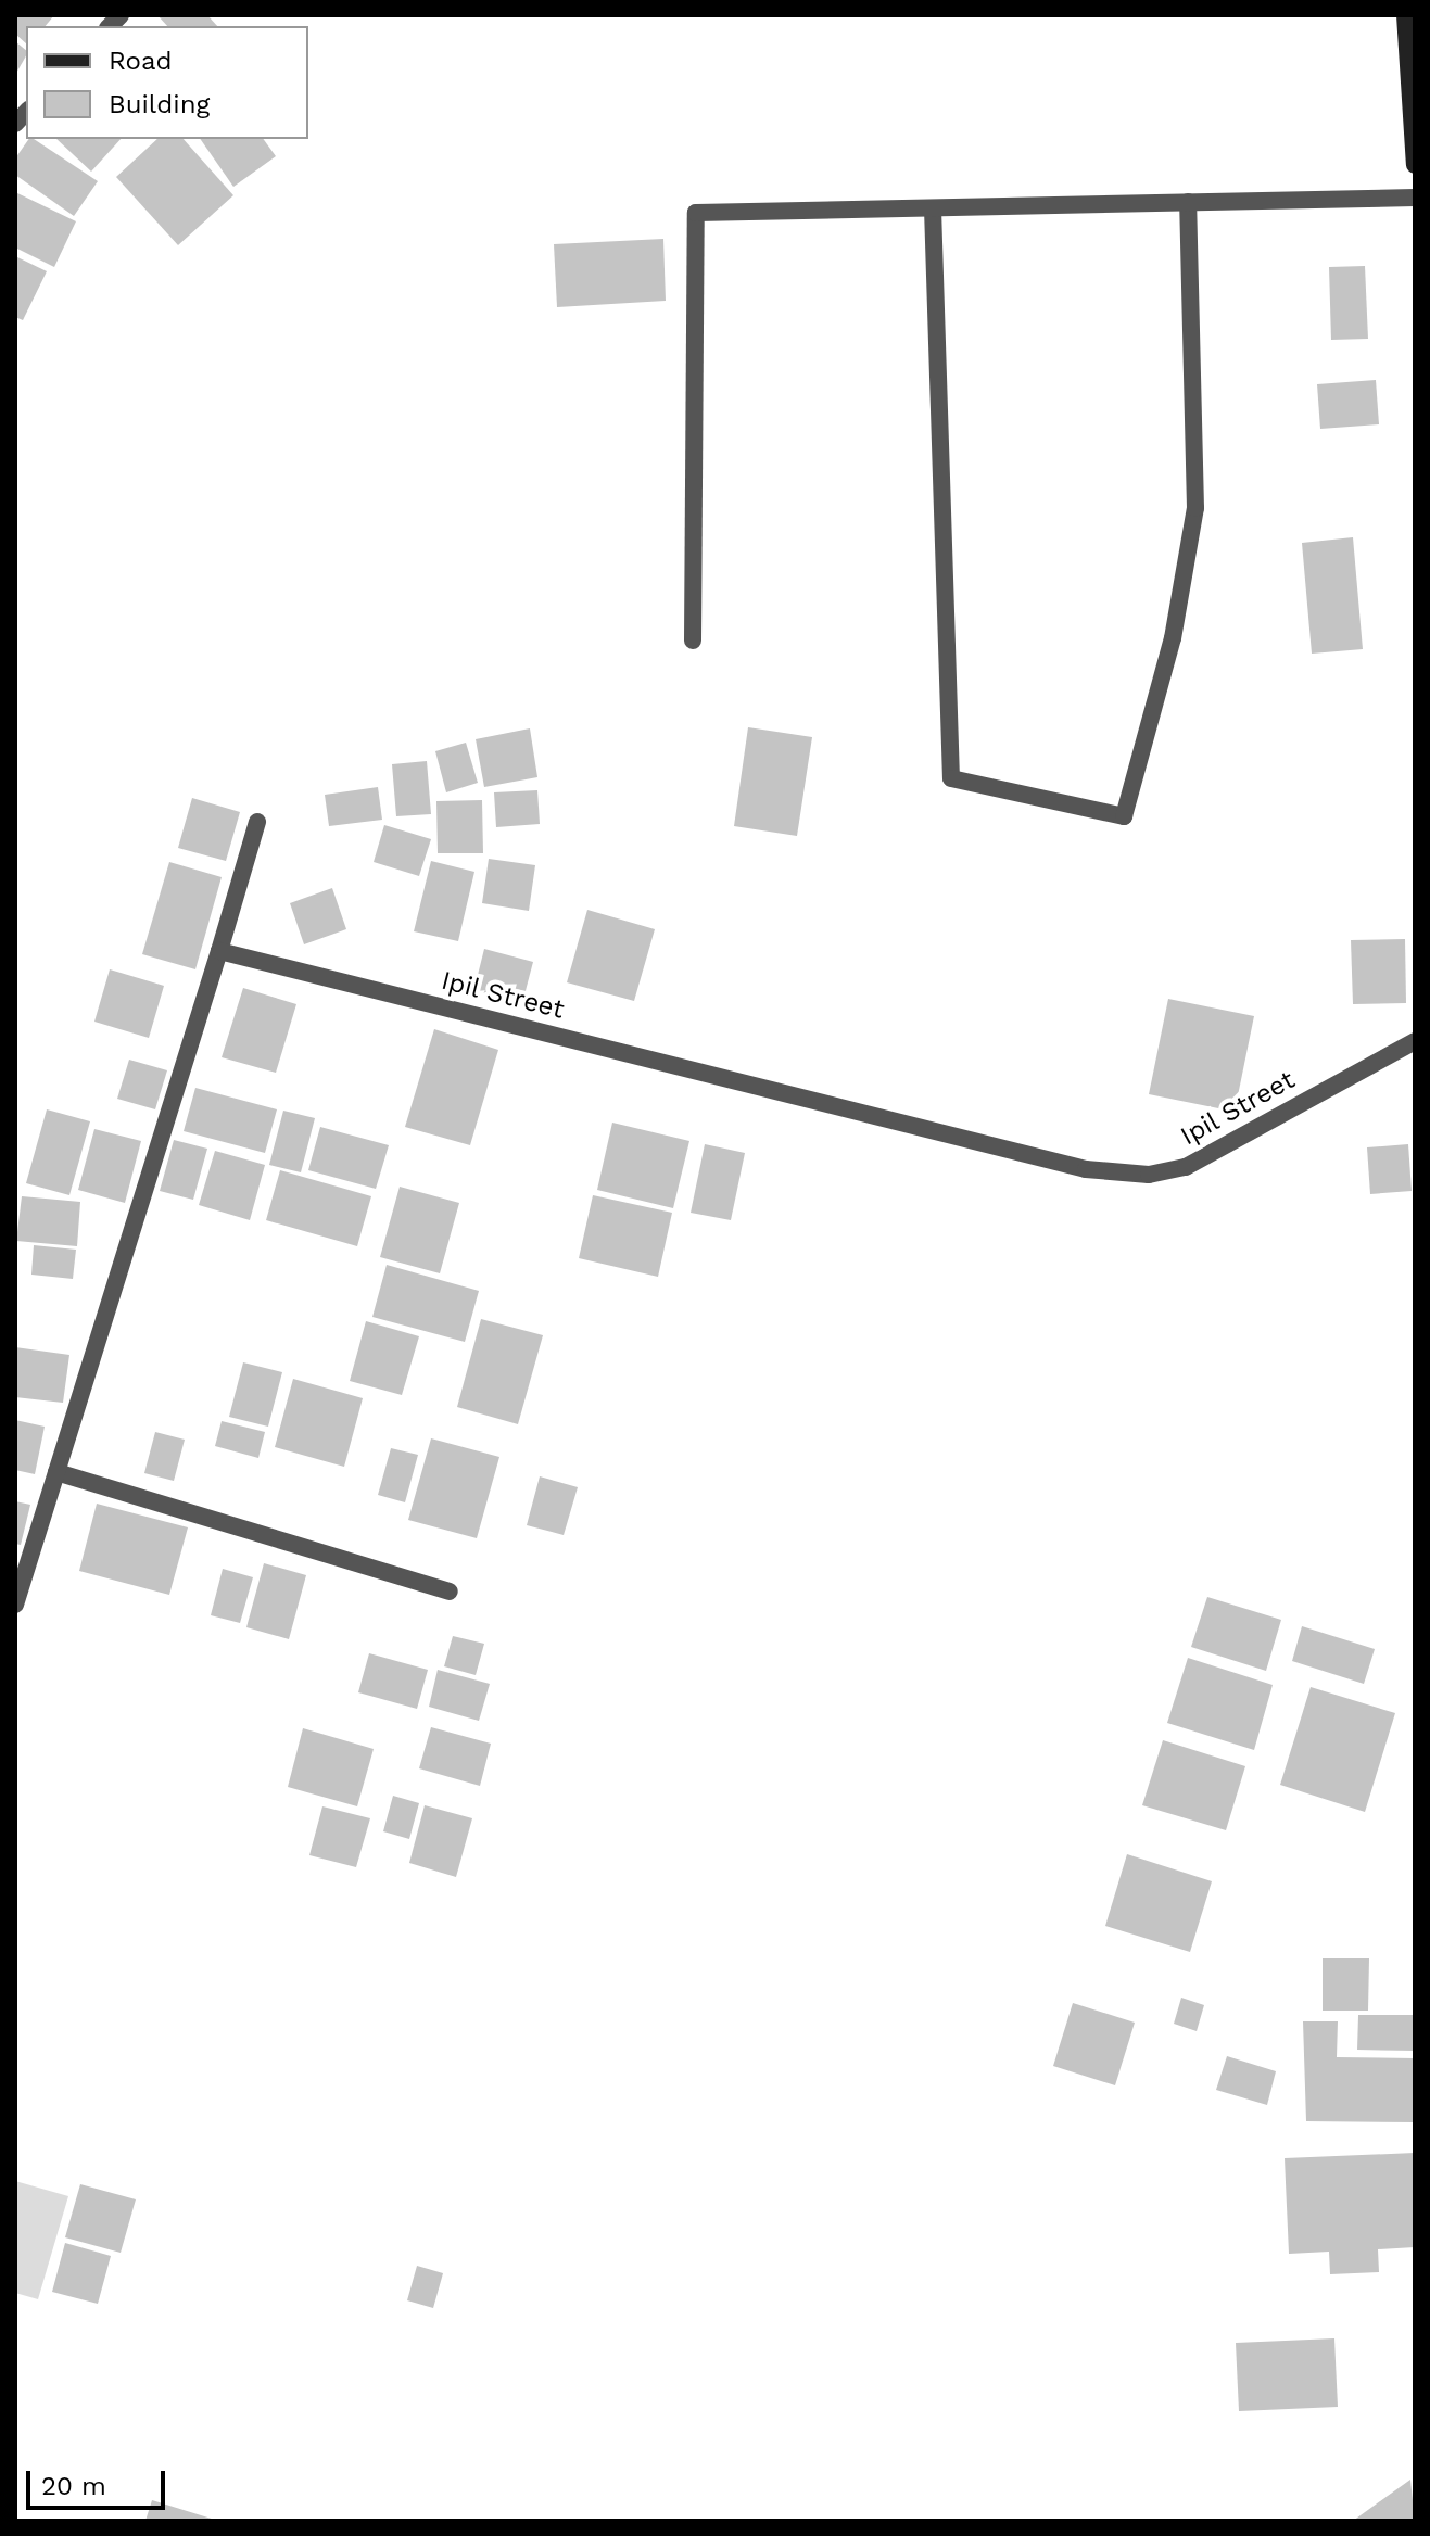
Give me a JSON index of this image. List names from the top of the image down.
{
  "streets": {
    "street": ["Ipil Street"]
  },
  "legend": ["Road", "Building"],
  "scale_bar": "20 m"
}
